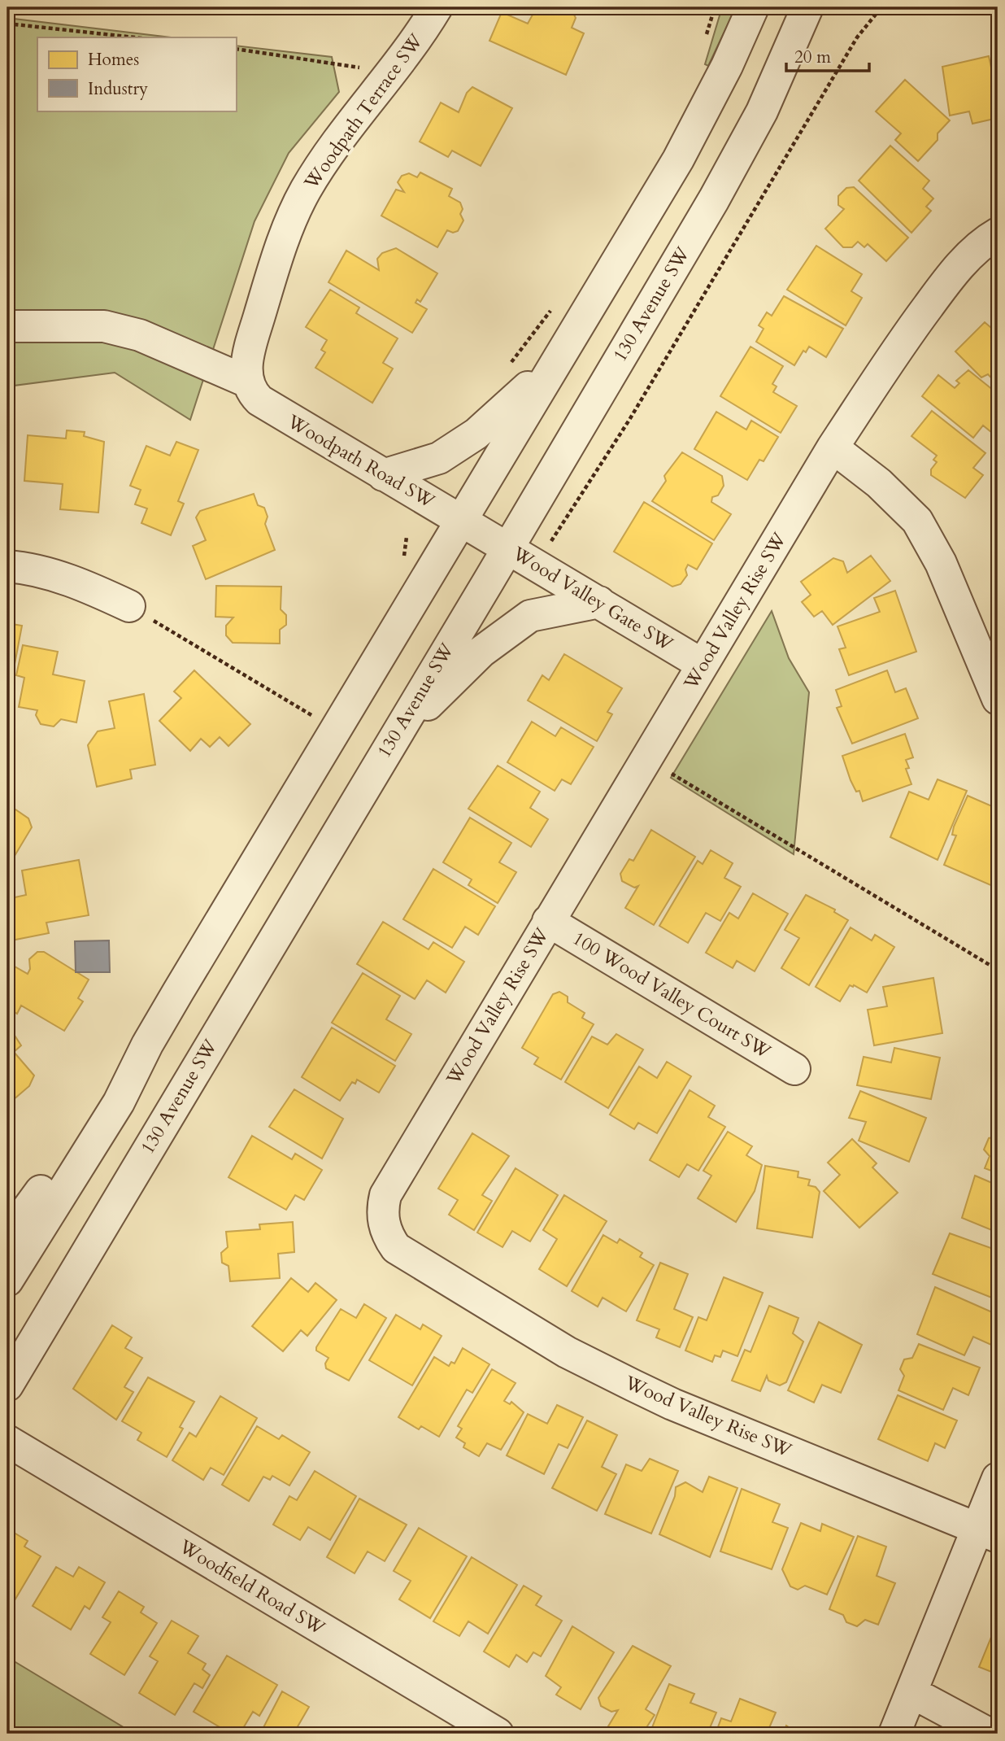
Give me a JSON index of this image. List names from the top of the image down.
{
  "streets": {
    "street": [
      "Woodpath Terrace SW",
      "130 Avenue SW",
      "Woodpath Road SW",
      "Wood Valley Gate SW",
      "Wood Valley Rise SW",
      "100 Wood Valley Court SW",
      "Woodfield Road SW"
    ]
  },
  "crossings": [
    ["Woodpath Terrace SW", "Woodpath Road SW"],
    ["130 Avenue SW", "Woodpath Road SW"],
    ["130 Avenue SW", "Wood Valley Gate SW"],
    ["Woodpath Road SW", "Wood Valley Gate SW"],
    ["Wood Valley Gate SW", "Wood Valley Rise SW"],
    ["Wood Valley Rise SW", "100 Wood Valley Court SW"]
  ],
  "legend": ["Homes", "Industry"],
  "scale_bar": "20 m"
}
